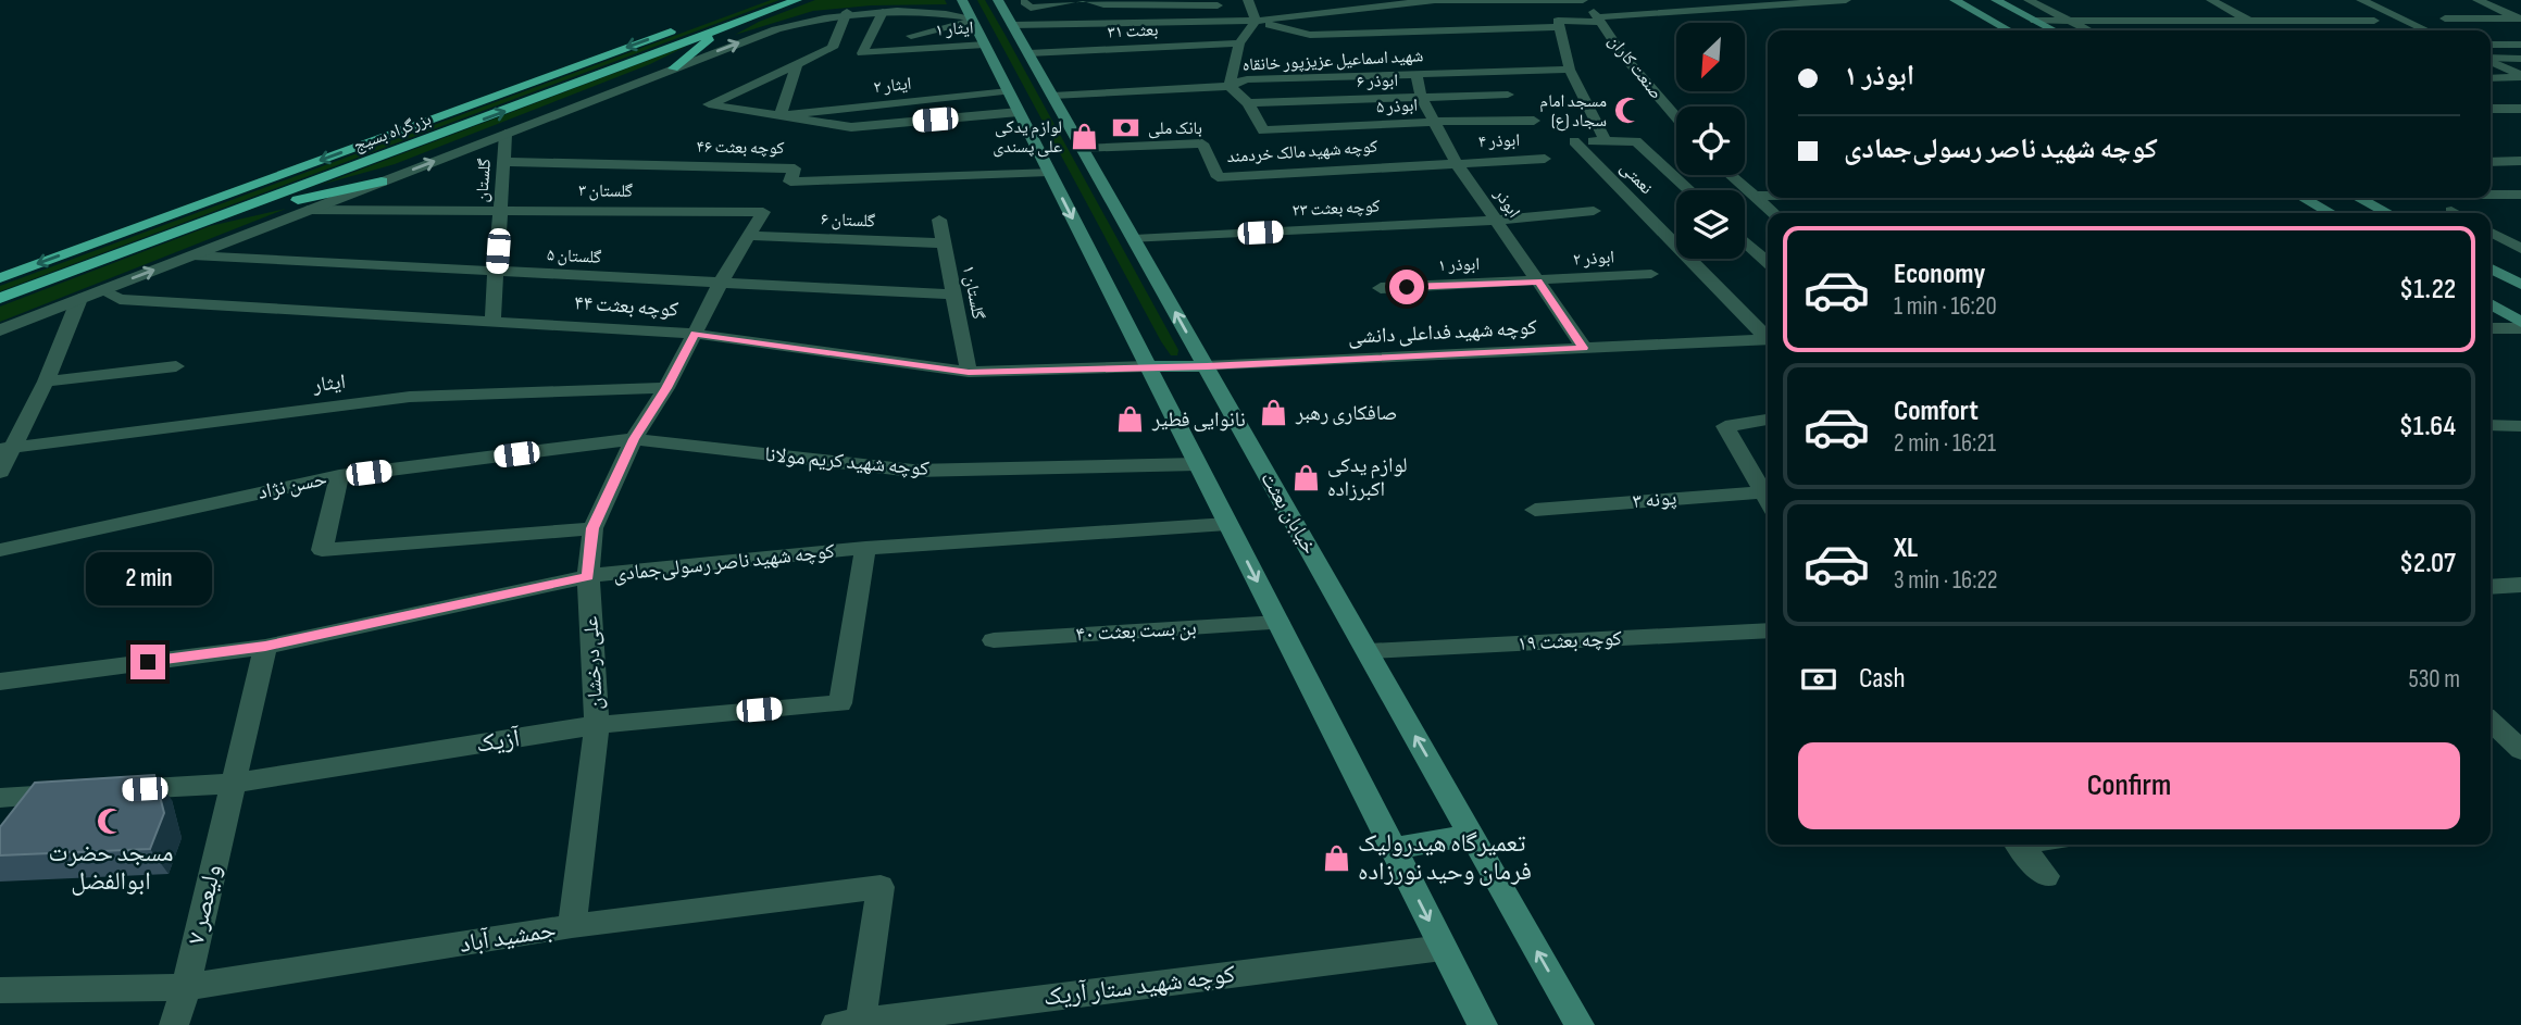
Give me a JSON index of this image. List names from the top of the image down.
{
  "streets": {
    "highway": ["بزرگراه بسیج"],
    "main road": ["خیابان بعثت"],
    "street": [
      "ایثار ۱",
      "بعثت ۳۱",
      "شهید اسماعیل عزیزپور خانقاه",
      "صنعت کاران",
      "ابوذر ۶",
      "ایثار ۲",
      "ابوذر ۵",
      "ابوذر ۴",
      "کوچه بعثت ۴۶",
      "کوچه شهید مالک خردمند",
      "نعمتی",
      "گلستان",
      "گلستان ۳",
      "ابوذر",
      "کوچه بعثت ۲۳",
      "گلستان ۶",
      "گلستان ۵",
      "ابوذر ۲",
      "ابوذر ۱",
      "گلستان ۱",
      "کوچه بعثت ۴۴",
      "کوچه شهید فداعلی دانشی",
      "ایثار",
      "کوچه شهید کریم مولانا",
      "حسن نژاد",
      "پونه ۳",
      "کوچه شهید ناصر رسولی‌جمادی",
      "بن بست بعثت ۴۰",
      "کوچه بعثت ۱۹",
      "علی درخشان",
      "آزیک",
      "ولیعصر ۷",
      "جمشید آباد",
      "کوچه شهید ستار آریک"
    ]
  },
  "crossings": [
    ["بعثت ۳۱", "خیابان بعثت"],
    ["شهید اسماعیل عزیزپور خانقاه", "ابوذر"],
    ["شهید اسماعیل عزیزپور خانقاه", "خیابان بعثت"],
    ["ابوذر ۶", "ابوذر ۵"],
    ["ابوذر ۶", "ابوذر"],
    ["ابوذر ۵", "ابوذر"],
    ["ابوذر ۴", "کوچه شهید مالک خردمند"],
    ["ابوذر ۴", "ابوذر"],
    ["کوچه بعثت ۴۶", "گلستان"],
    ["کوچه شهید مالک خردمند", "ابوذر"],
    ["کوچه شهید مالک خردمند", "خیابان بعثت"],
    ["گلستان", "گلستان ۳"],
    ["گلستان", "گلستان ۵"],
    ["گلستان", "کوچه بعثت ۴۴"],
    ["گلستان ۳", "گلستان ۶"],
    ["گلستان ۳", "گلستان ۵"],
    ["گلستان ۳", "کوچه بعثت ۴۴"],
    ["گلستان ۳", "علی درخشان"],
    ["ابوذر", "کوچه بعثت ۲۳"],
    ["ابوذر", "ابوذر ۲"],
    ["ابوذر", "ابوذر ۱"],
    ["ابوذر", "کوچه شهید فداعلی دانشی"],
    ["کوچه بعثت ۲۳", "خیابان بعثت"],
    ["گلستان ۶", "گلستان ۱"],
    ["گلستان ۵", "گلستان ۱"],
    ["ابوذر ۲", "ابوذر ۱"],
    ["گلستان ۱", "کوچه بعثت ۴۴"],
    ["کوچه بعثت ۴۴", "علی درخشان"],
    ["کوچه شهید فداعلی دانشی", "خیابان بعثت"],
    ["ایثار", "علی درخشان"],
    ["کوچه شهید کریم مولانا", "حسن نژاد"],
    ["کوچه شهید کریم مولانا", "علی درخشان"],
    ["حسن نژاد", "علی درخشان"],
    ["خیابان بعثت", "کوچه بعثت ۱۹"],
    ["کوچه شهید ناصر رسولی‌جمادی", "علی درخشان"],
    ["کوچه شهید ناصر رسولی‌جمادی", "آزیک"],
    ["کوچه شهید ناصر رسولی‌جمادی", "ولیعصر ۷"],
    ["علی درخشان", "آزیک"],
    ["علی درخشان", "جمشید آباد"],
    ["آزیک", "ولیعصر ۷"],
    ["ولیعصر ۷", "جمشید آباد"],
    ["جمشید آباد", "کوچه شهید ستار آریک"]
  ],
  "places": {
    "mosque": ["مسجد امام سجاد (ع)", "مسجد حضرت ابوالفضل"],
    "bank": ["بانک ملی"],
    "shop": [
      "لوازم یدکی علی پسندی",
      "صافکاری رهبر",
      "نانوایی فطیر",
      "لوازم یدکی اکبرزاده",
      "تعمیرگاه هیدرولیک فرمان وحید نورزاده"
    ]
  },
  "north": "bottom left",
  "page": {
    "banner": ["ابوذر ۱", "کوچه شهید ناصر رسولی‌جمادی"],
    "list": [
      {
        "name": "Economy",
        "note": "1 min · 16:20",
        "value": "$1.22"
      },
      {
        "name": "Comfort",
        "note": "2 min · 16:21",
        "value": "$1.64"
      },
      {
        "name": "XL",
        "note": "3 min · 16:22",
        "value": "$2.07"
      }
    ],
    "bubble": "2 min",
    "pay": ["Cash", "530 m"],
    "buttons": "Confirm"
  }
}
